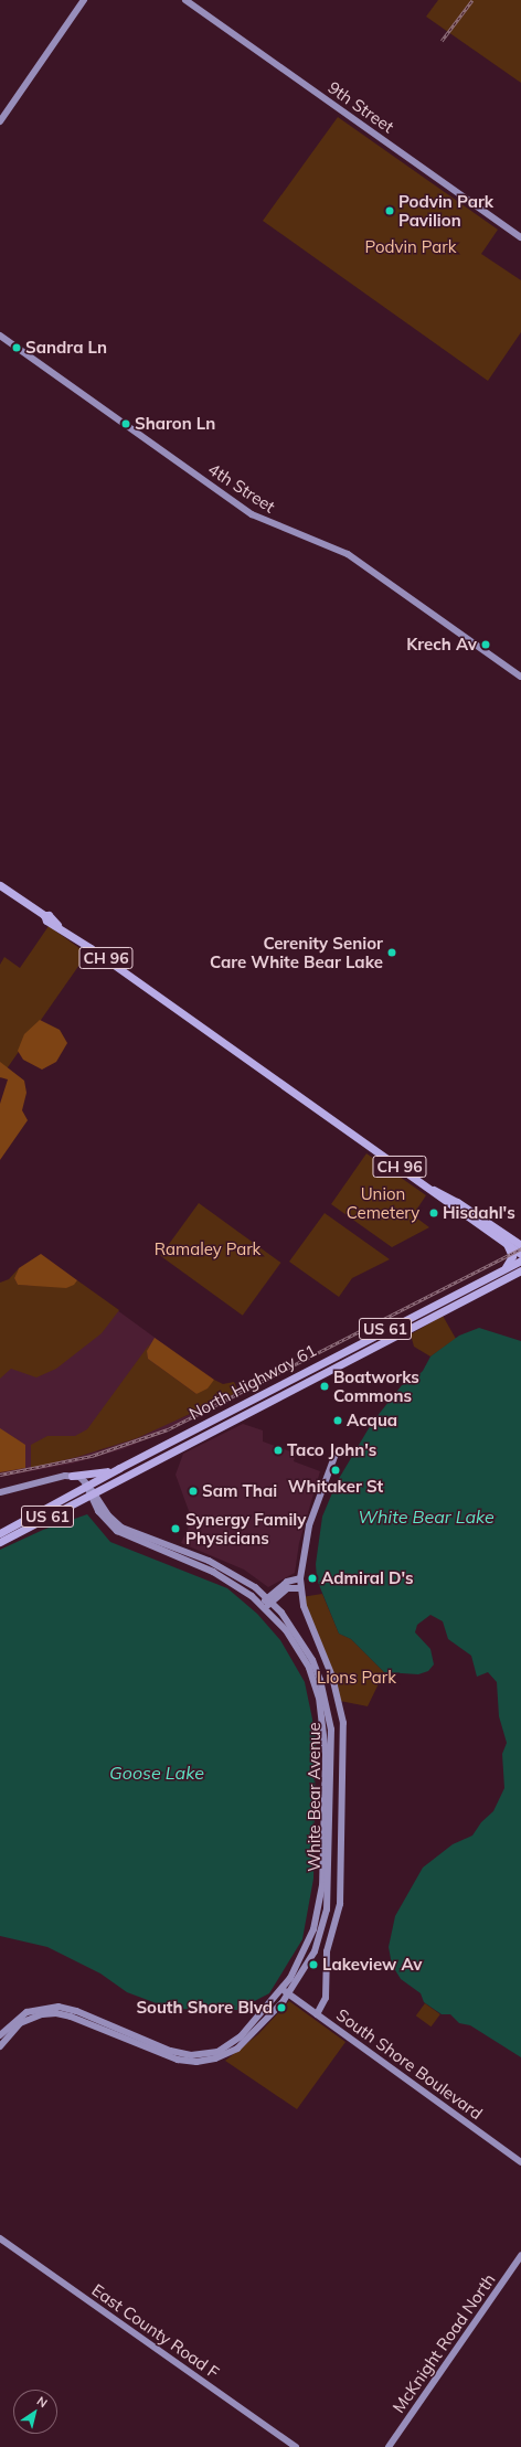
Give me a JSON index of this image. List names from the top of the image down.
{
  "streets": {
    "main road": ["CH 96", "US 61", "North Highway 61"],
    "street": [
      "9th Street",
      "4th Street",
      "White Bear Avenue",
      "South Shore Boulevard",
      "East County Road F",
      "McKnight Road North"
    ]
  },
  "crossings": [
    ["US 61", "North Highway 61"],
    ["US 61", "White Bear Avenue"],
    ["North Highway 61", "White Bear Avenue"],
    ["White Bear Avenue", "South Shore Boulevard"]
  ],
  "water": ["White Bear Lake", "Goose Lake"],
  "parks": [
    "Podvin Park",
    "Union Cemetery",
    "Ramaley Park",
    "Lions Park"
  ],
  "places": [
    "Podvin Park Pavilion",
    "Sandra Ln",
    "Sharon Ln",
    "Krech Av",
    "Cerenity Senior Care White Bear Lake",
    "Hisdahl's",
    "Boatworks Commons",
    "Acqua",
    "Taco John's",
    "Whitaker St",
    "Sam Thai",
    "Synergy Family Physicians",
    "Admiral D's",
    "Lakeview Av",
    "South Shore Blvd"
  ],
  "north": "top right"
}
